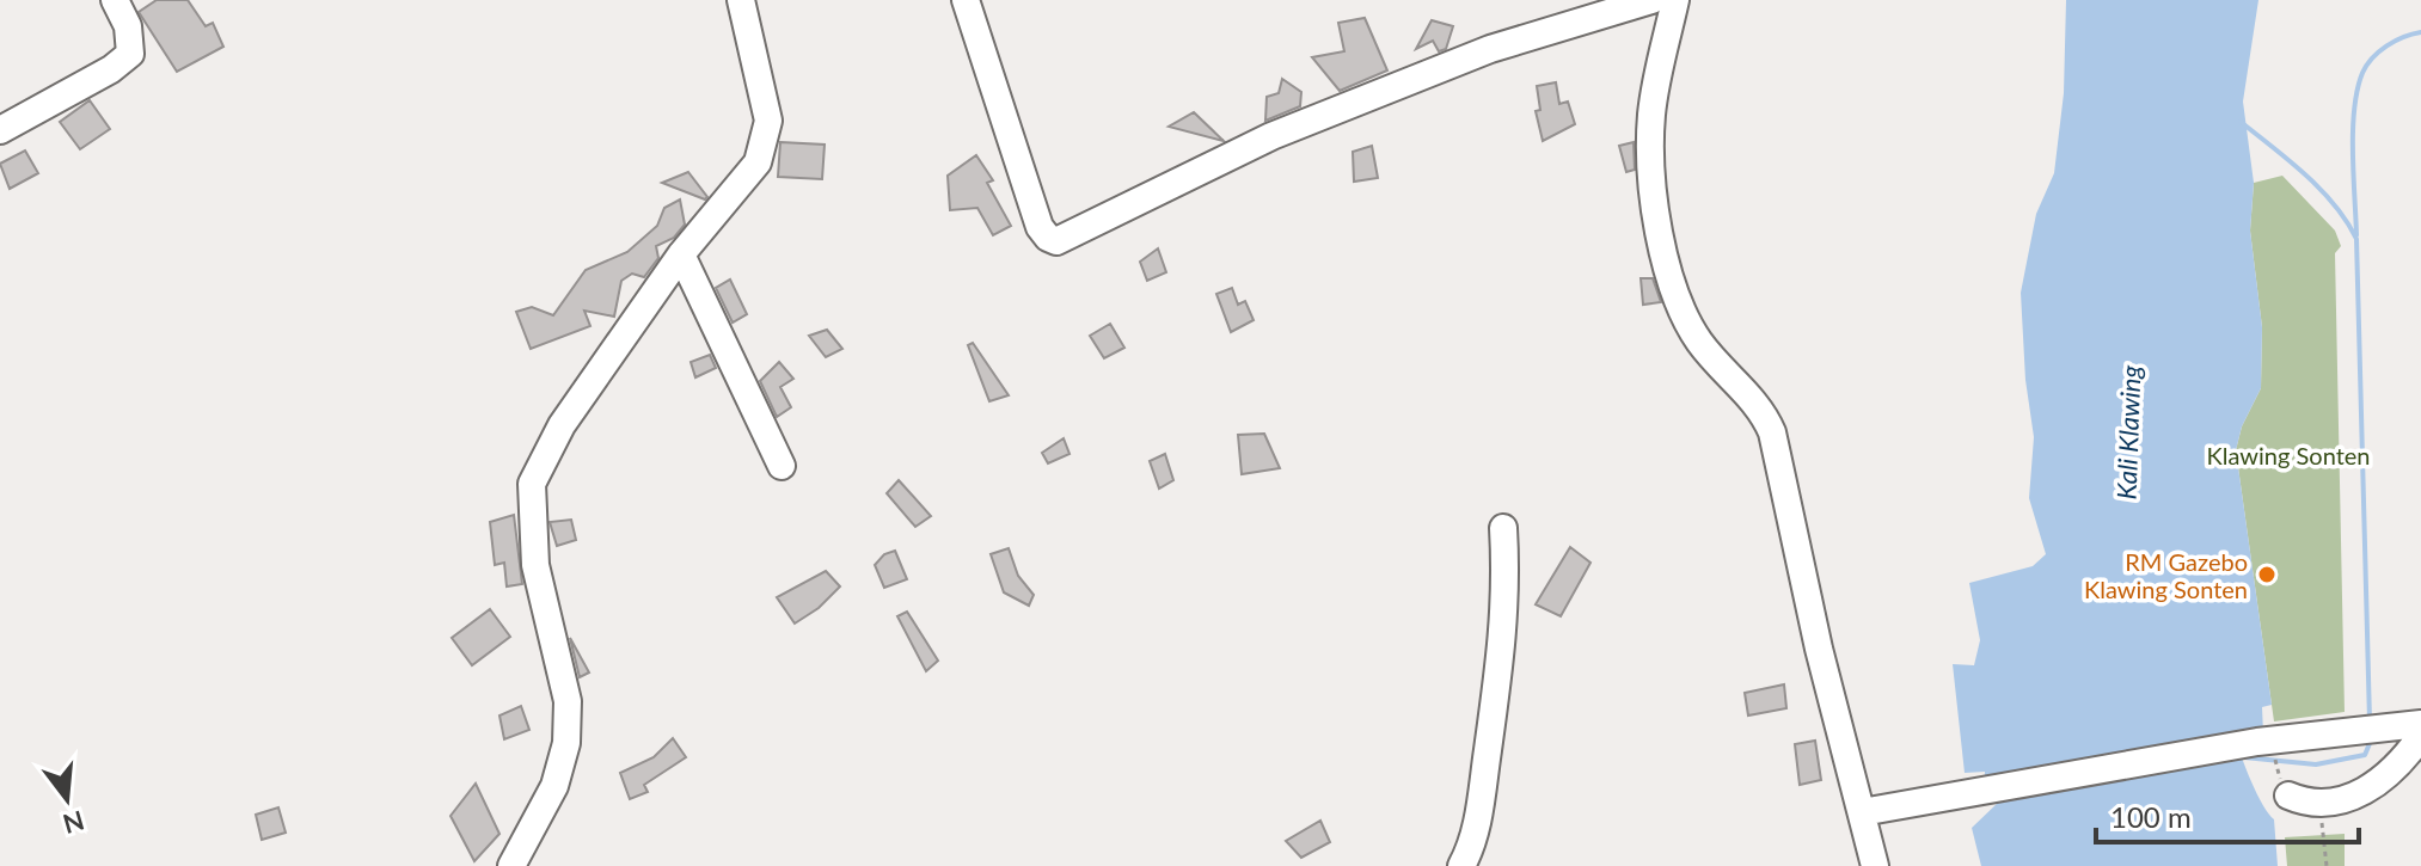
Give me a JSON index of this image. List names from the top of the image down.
{
  "water": ["Kali Klawing"],
  "parks": ["Klawing Sonten"],
  "places": ["RM Gazebo Klawing Sonten"],
  "scale_bar": "100 m",
  "north": "bottom"
}
